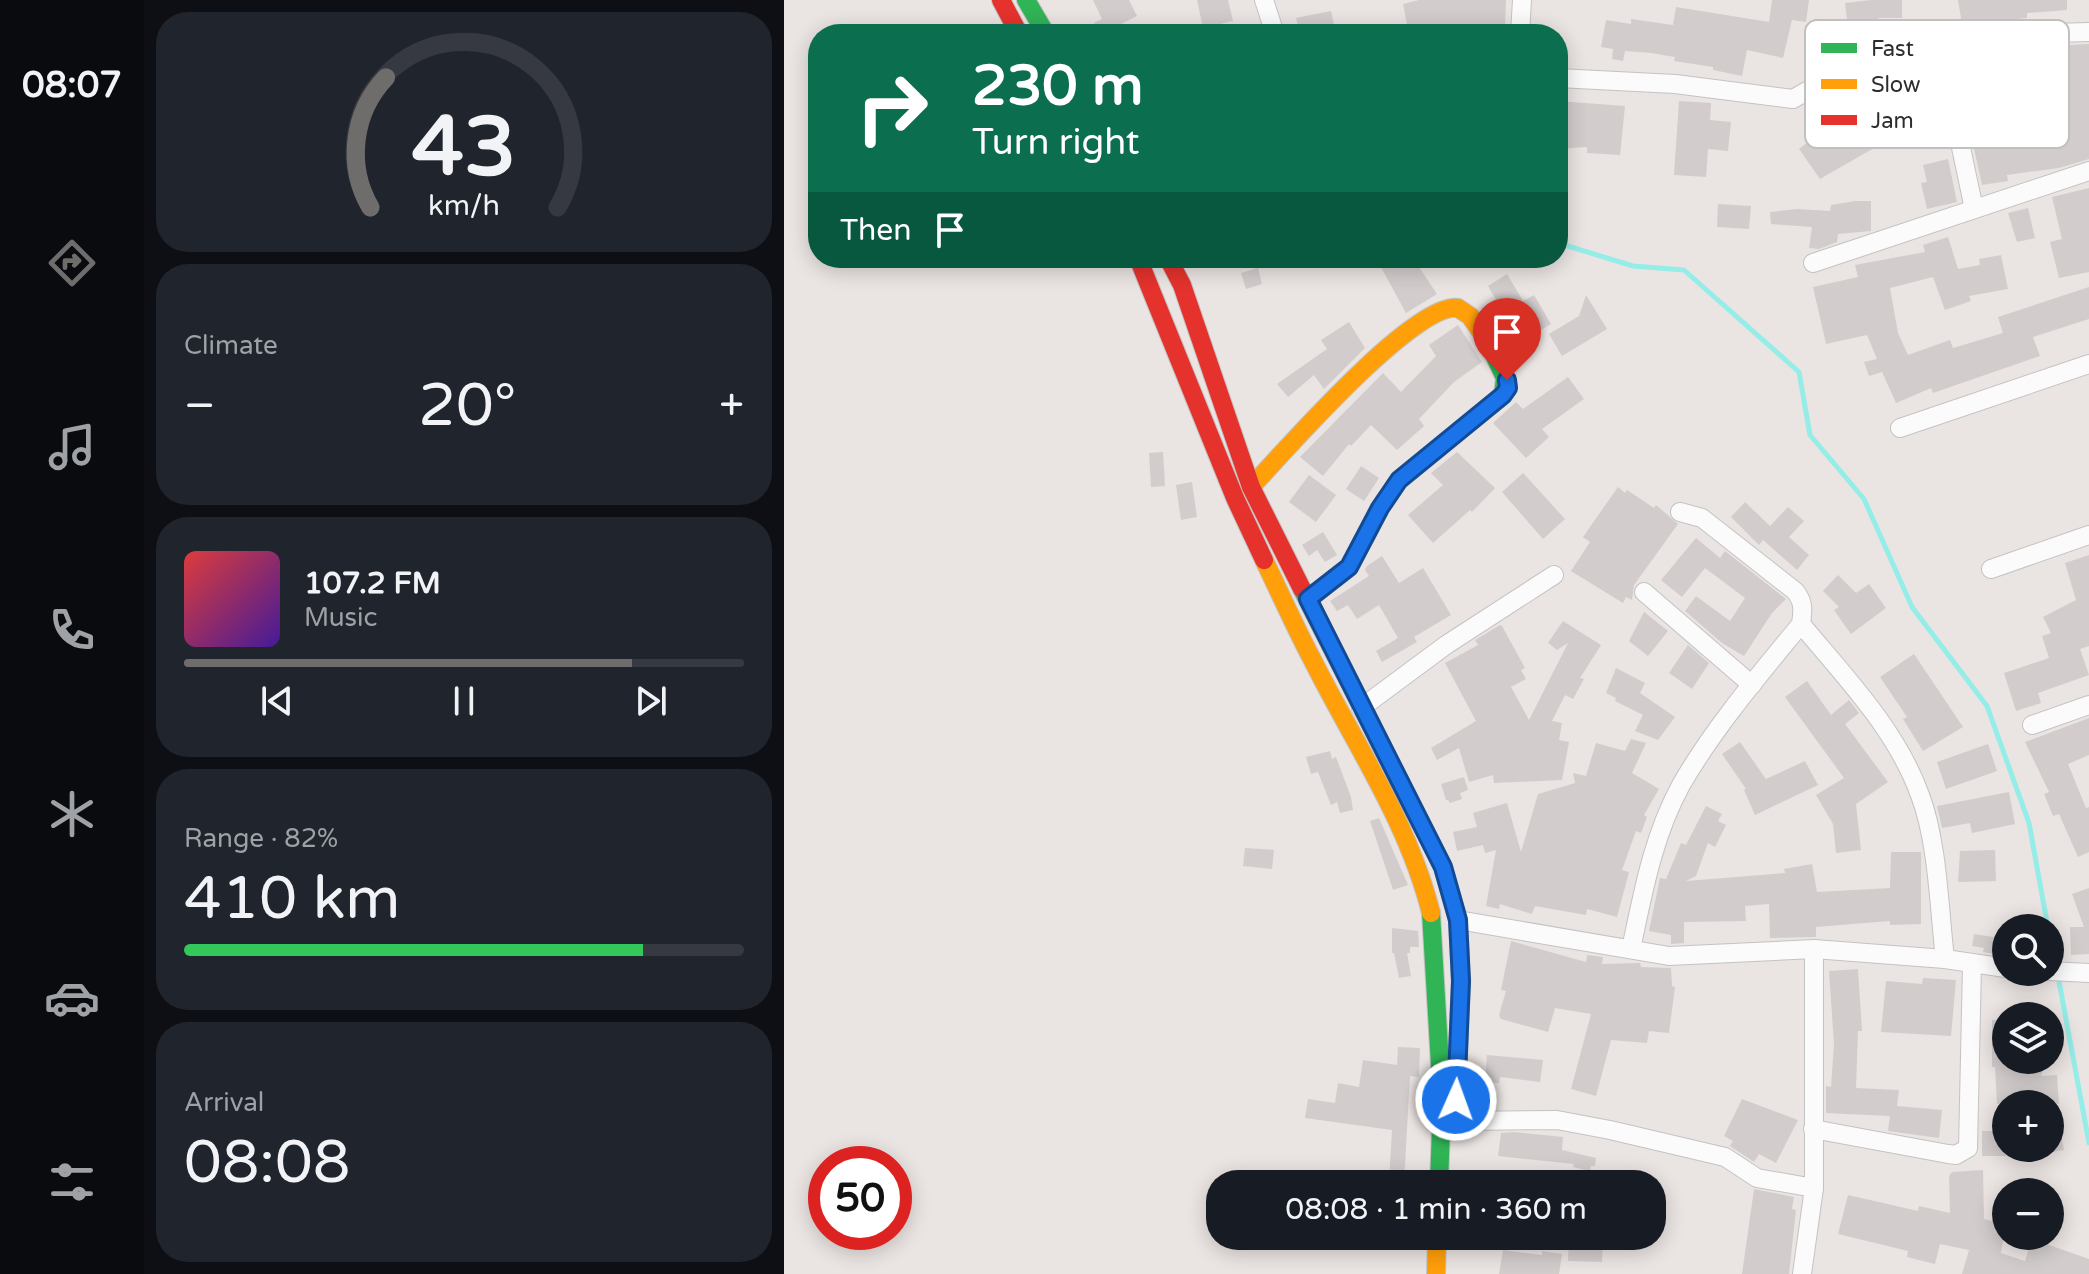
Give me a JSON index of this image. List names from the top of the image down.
{
  "legend": ["Fast", "Slow", "Jam"],
  "page": {
    "tabs": "08:07",
    "turn": ["230 m", "Turn right"],
    "then": "Then",
    "tile": [
      "Climate",
      ["Range · 82%", "410 km"],
      ["Arrival", "08:08"]
    ],
    "heat": ["−", "20°", "+"],
    "song": ["107.2 FM", "Music"],
    "map_buttons": ["+", "−"],
    "limit": "50",
    "trip": "08:08 · 1 min · 360 m",
    "gauge": ["43", "km/h"]
  }
}
